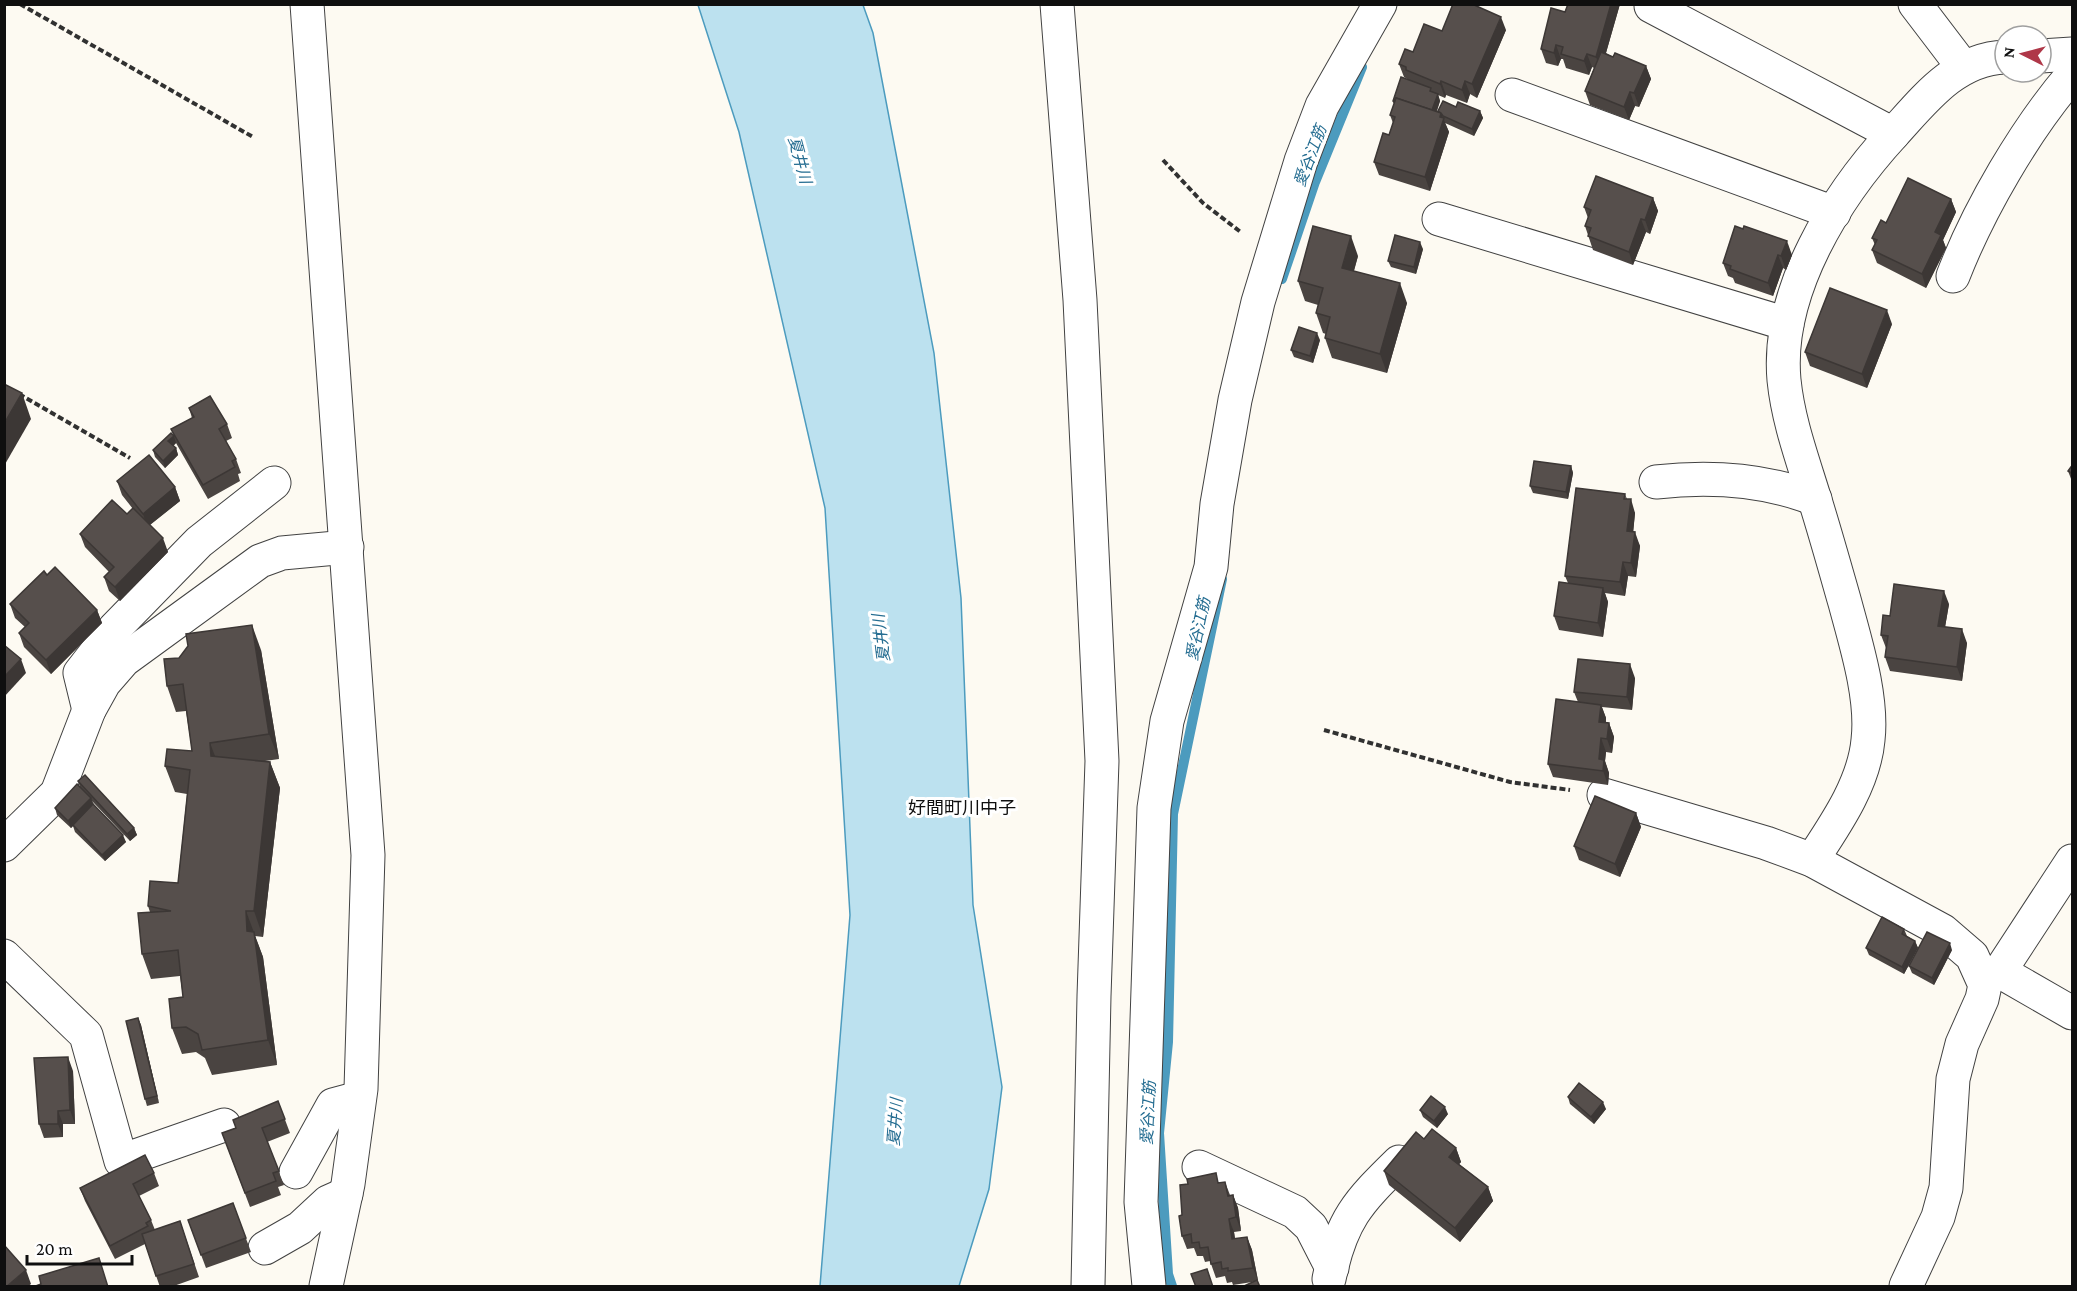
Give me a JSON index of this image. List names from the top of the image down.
{
  "districts": ["好間町川中子"],
  "water": ["愛谷江筋", "夏井川"],
  "scale_bar": "20 m",
  "north": "left"
}
